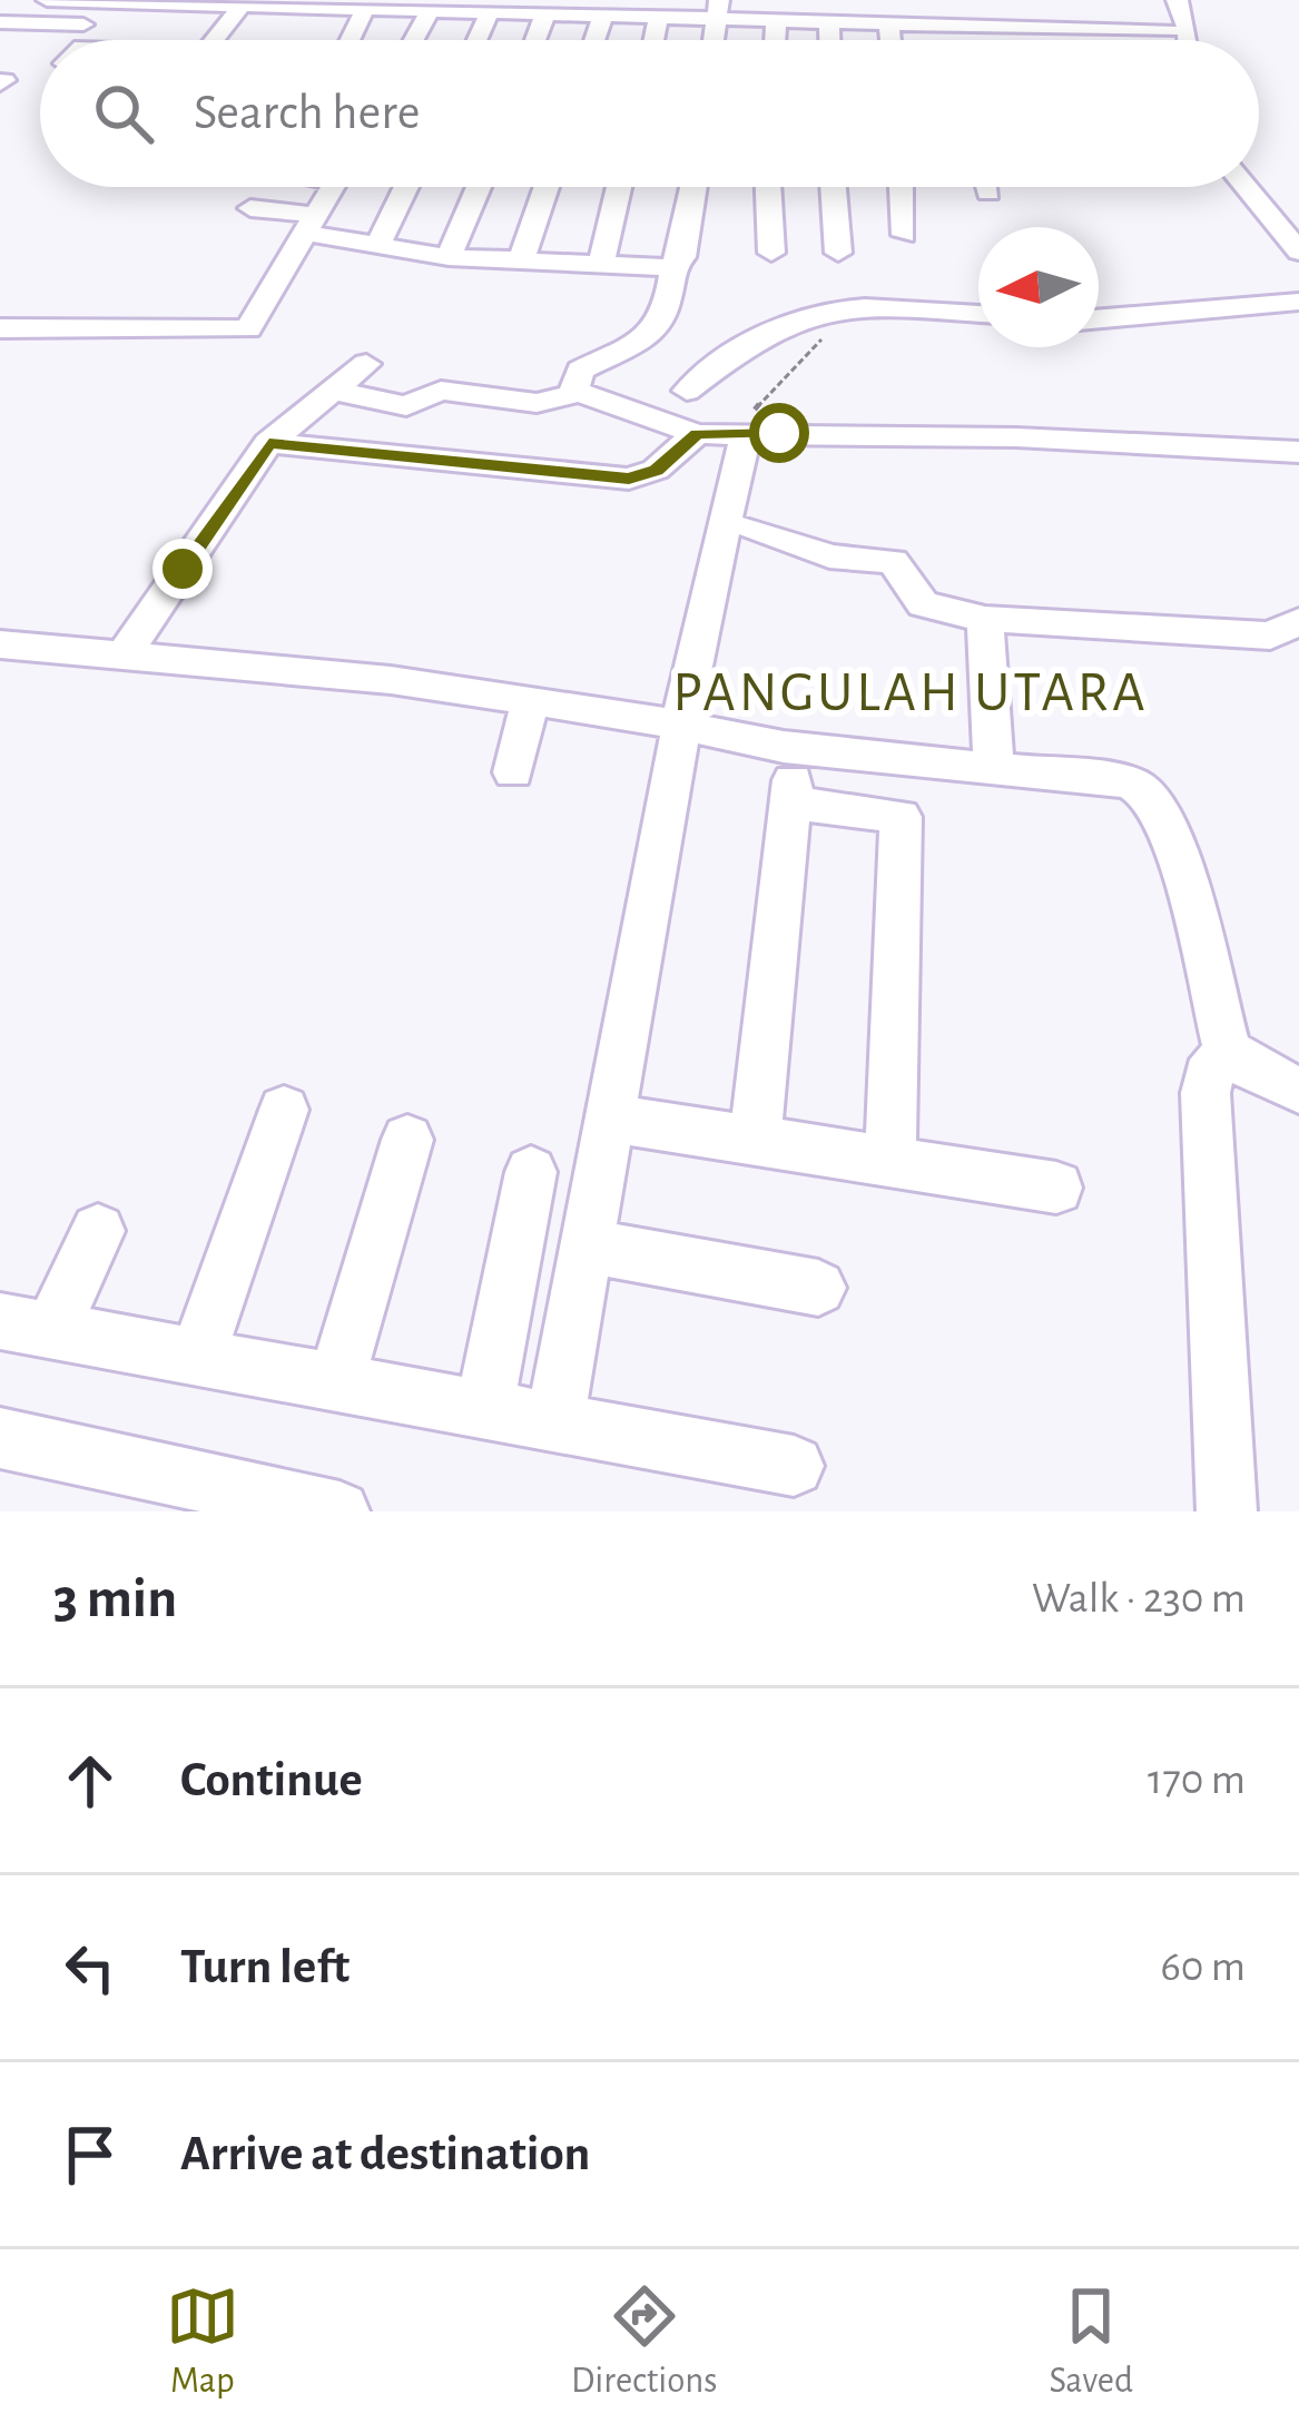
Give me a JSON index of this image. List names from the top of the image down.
{
  "districts": ["PANGULAH UTARA"],
  "north": "left",
  "page": {
    "search": "Search here",
    "heading": ["3 min", "Walk · 230 m"],
    "list": [
      ["Continue", "170 m"],
      ["Turn left", "60 m"],
      "Arrive at destination"
    ],
    "nav": ["Map", "Directions", "Saved"]
  }
}
